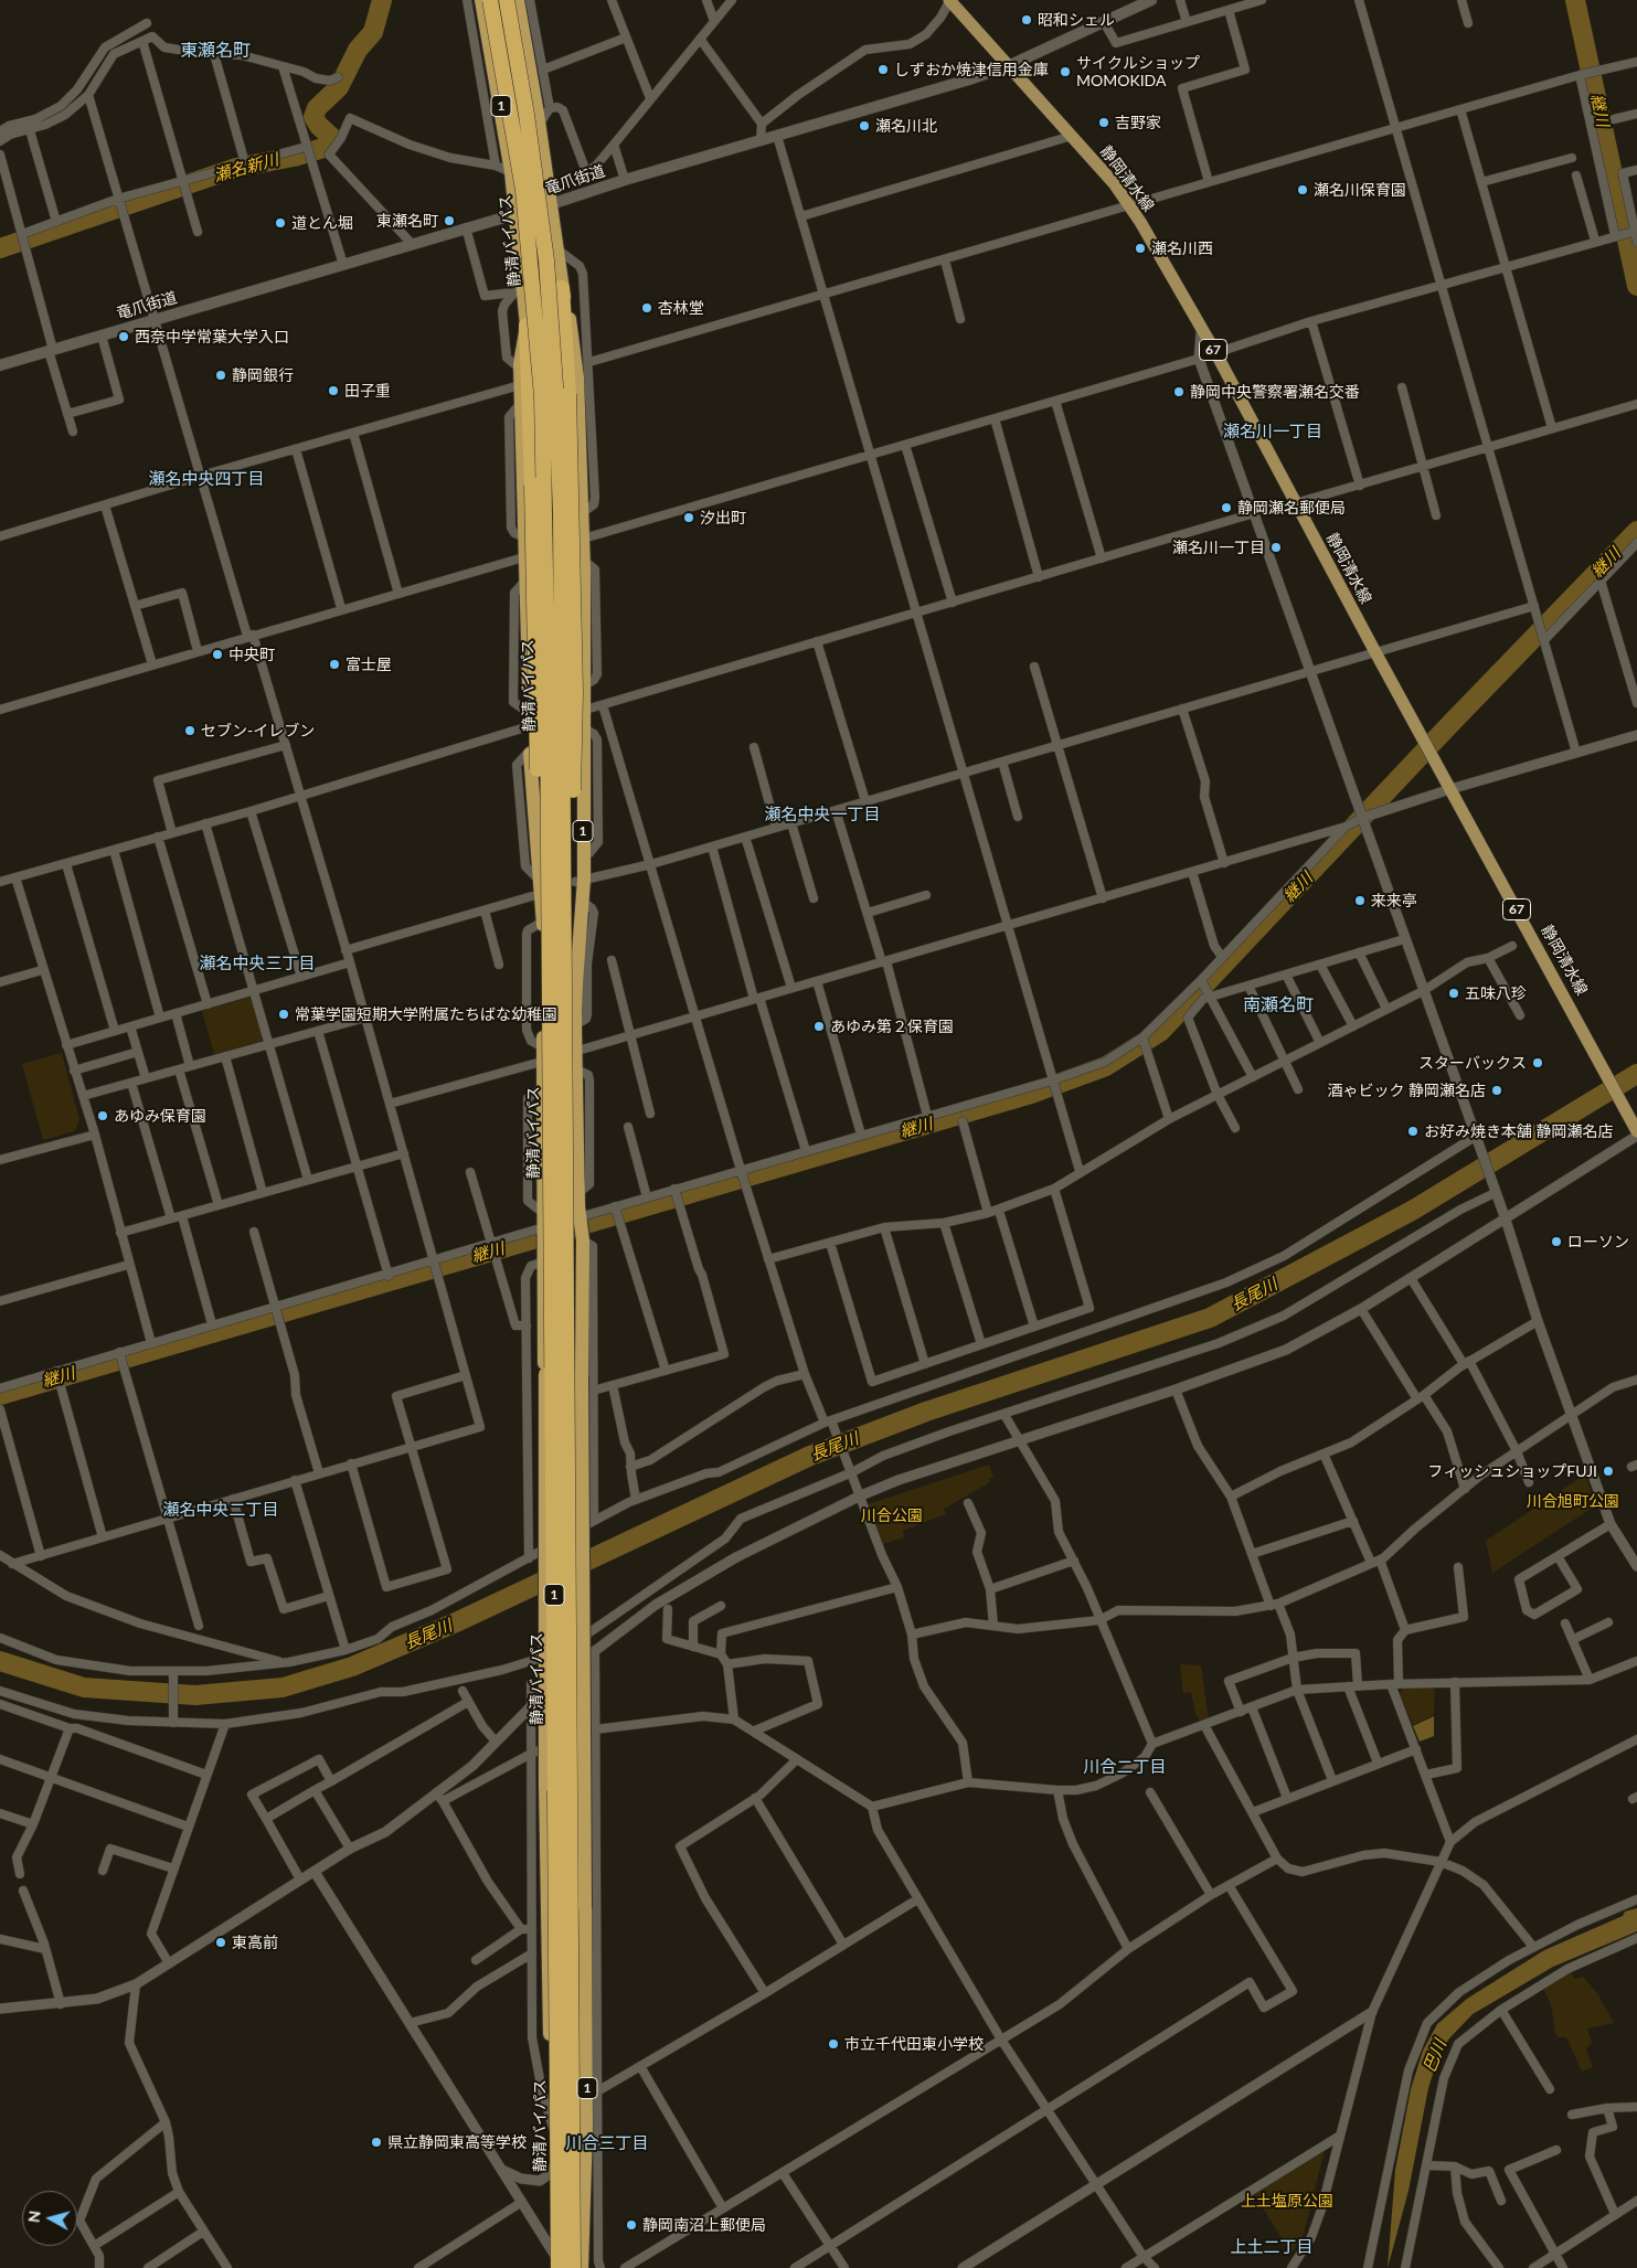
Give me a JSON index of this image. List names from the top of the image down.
{
  "streets": {
    "highway": ["1", "静清バイパス"],
    "main road": ["静岡清水線", "竜爪街道", "67"]
  },
  "crossings": [
    ["1", "竜爪街道"],
    ["1", "静清バイパス"],
    ["静岡清水線", "竜爪街道"]
  ],
  "districts": [
    "東瀬名町",
    "瀬名川一丁目",
    "瀬名中央四丁目",
    "瀬名中央一丁目",
    "瀬名中央三丁目",
    "南瀬名町",
    "瀬名中央二丁目",
    "川合二丁目",
    "川合三丁目",
    "上土二丁目"
  ],
  "water": [
    "継川",
    "瀬名新川",
    "長尾川",
    "巴川"
  ],
  "parks": ["川合旭町公園", "川合公園", "上土塩原公園"],
  "places": [
    "昭和シェル",
    "しずおか焼津信用金庫",
    "サイクルショップ MOMOKIDA",
    "吉野家",
    "瀬名川北",
    "瀬名川保育園",
    "東瀬名町",
    "道とん堀",
    "瀬名川西",
    "杏林堂",
    "西奈中学常葉大学入口",
    "静岡銀行",
    "田子重",
    "静岡中央警察署瀬名交番",
    "静岡瀬名郵便局",
    "汐出町",
    "瀬名川一丁目",
    "中央町",
    "富士屋",
    "セブン-イレブン",
    "来来亭",
    "五味八珍",
    "常葉学園短期大学附属たちばな幼稚園",
    "あゆみ第２保育園",
    "スターバックス",
    "酒ゃビック 静岡瀬名店",
    "あゆみ保育園",
    "お好み焼き本舗 静岡瀬名店",
    "ローソン",
    "フィッシュショップFUJI",
    "東高前",
    "市立千代田東小学校",
    "県立静岡東高等学校",
    "静岡南沼上郵便局"
  ],
  "north": "left"
}
